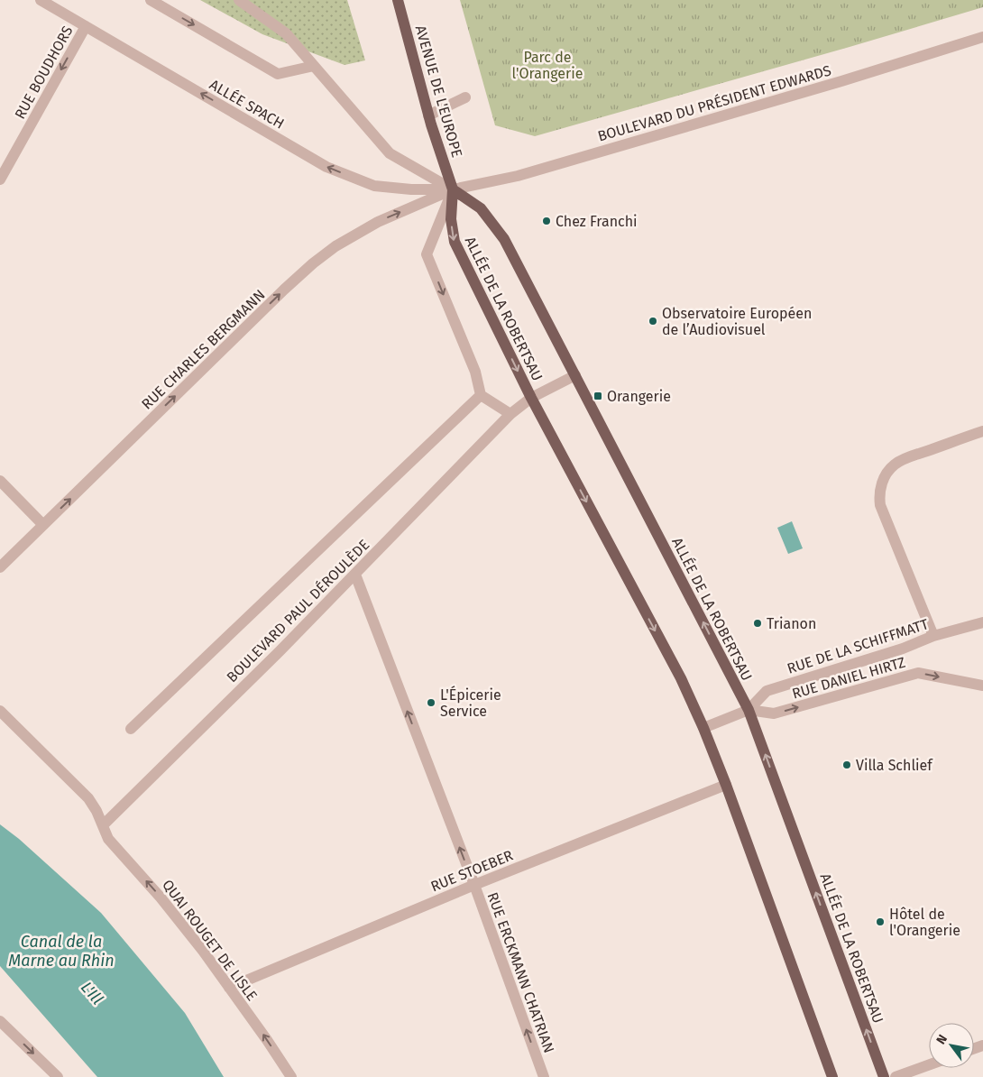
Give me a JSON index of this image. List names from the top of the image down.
{
  "streets": {
    "main road": ["AVENUE DE L'EUROPE", "ALLÉE DE LA ROBERTSAU"],
    "street": [
      "RUE BOUDHORS",
      "BOULEVARD DU PRÉSIDENT EDWARDS",
      "ALLÉE SPACH",
      "RUE CHARLES BERGMANN",
      "BOULEVARD PAUL DÉROULÈDE",
      "RUE DE LA SCHIFFMATT",
      "RUE DANIEL HIRTZ",
      "RUE STOEBER",
      "QUAI ROUGET DE LISLE",
      "RUE ERCKMANN CHATRIAN"
    ]
  },
  "crossings": [
    ["RUE BOUDHORS", "ALLÉE SPACH"],
    ["AVENUE DE L'EUROPE", "BOULEVARD DU PRÉSIDENT EDWARDS"],
    ["AVENUE DE L'EUROPE", "ALLÉE SPACH"],
    ["AVENUE DE L'EUROPE", "ALLÉE DE LA ROBERTSAU"],
    ["AVENUE DE L'EUROPE", "RUE CHARLES BERGMANN"],
    ["BOULEVARD DU PRÉSIDENT EDWARDS", "ALLÉE SPACH"],
    ["BOULEVARD DU PRÉSIDENT EDWARDS", "ALLÉE DE LA ROBERTSAU"],
    ["BOULEVARD DU PRÉSIDENT EDWARDS", "RUE CHARLES BERGMANN"],
    ["ALLÉE SPACH", "ALLÉE DE LA ROBERTSAU"],
    ["ALLÉE SPACH", "RUE CHARLES BERGMANN"],
    ["ALLÉE DE LA ROBERTSAU", "RUE CHARLES BERGMANN"],
    ["ALLÉE DE LA ROBERTSAU", "BOULEVARD PAUL DÉROULÈDE"],
    ["ALLÉE DE LA ROBERTSAU", "RUE DE LA SCHIFFMATT"],
    ["ALLÉE DE LA ROBERTSAU", "RUE DANIEL HIRTZ"],
    ["ALLÉE DE LA ROBERTSAU", "RUE STOEBER"],
    ["BOULEVARD PAUL DÉROULÈDE", "QUAI ROUGET DE LISLE"],
    ["BOULEVARD PAUL DÉROULÈDE", "RUE ERCKMANN CHATRIAN"],
    ["RUE DE LA SCHIFFMATT", "RUE DANIEL HIRTZ"],
    ["RUE STOEBER", "QUAI ROUGET DE LISLE"],
    ["RUE STOEBER", "RUE ERCKMANN CHATRIAN"]
  ],
  "one_way": [
    "RUE BOUDHORS",
    "RUE CHARLES BERGMANN",
    "RUE DANIEL HIRTZ",
    "QUAI ROUGET DE LISLE",
    "RUE ERCKMANN CHATRIAN"
  ],
  "water": ["Canal de la Marne au Rhin", "L'Ill"],
  "parks": ["Parc de l'Orangerie"],
  "places": {
    "other": [
      "Chez Franchi",
      "Observatoire Européen de l’Audiovisuel",
      "Trianon",
      "L'Épicerie Service",
      "Villa Schlief",
      "Hôtel de l'Orangerie"
    ],
    "transit": ["Orangerie"]
  },
  "north": "top left"
}
